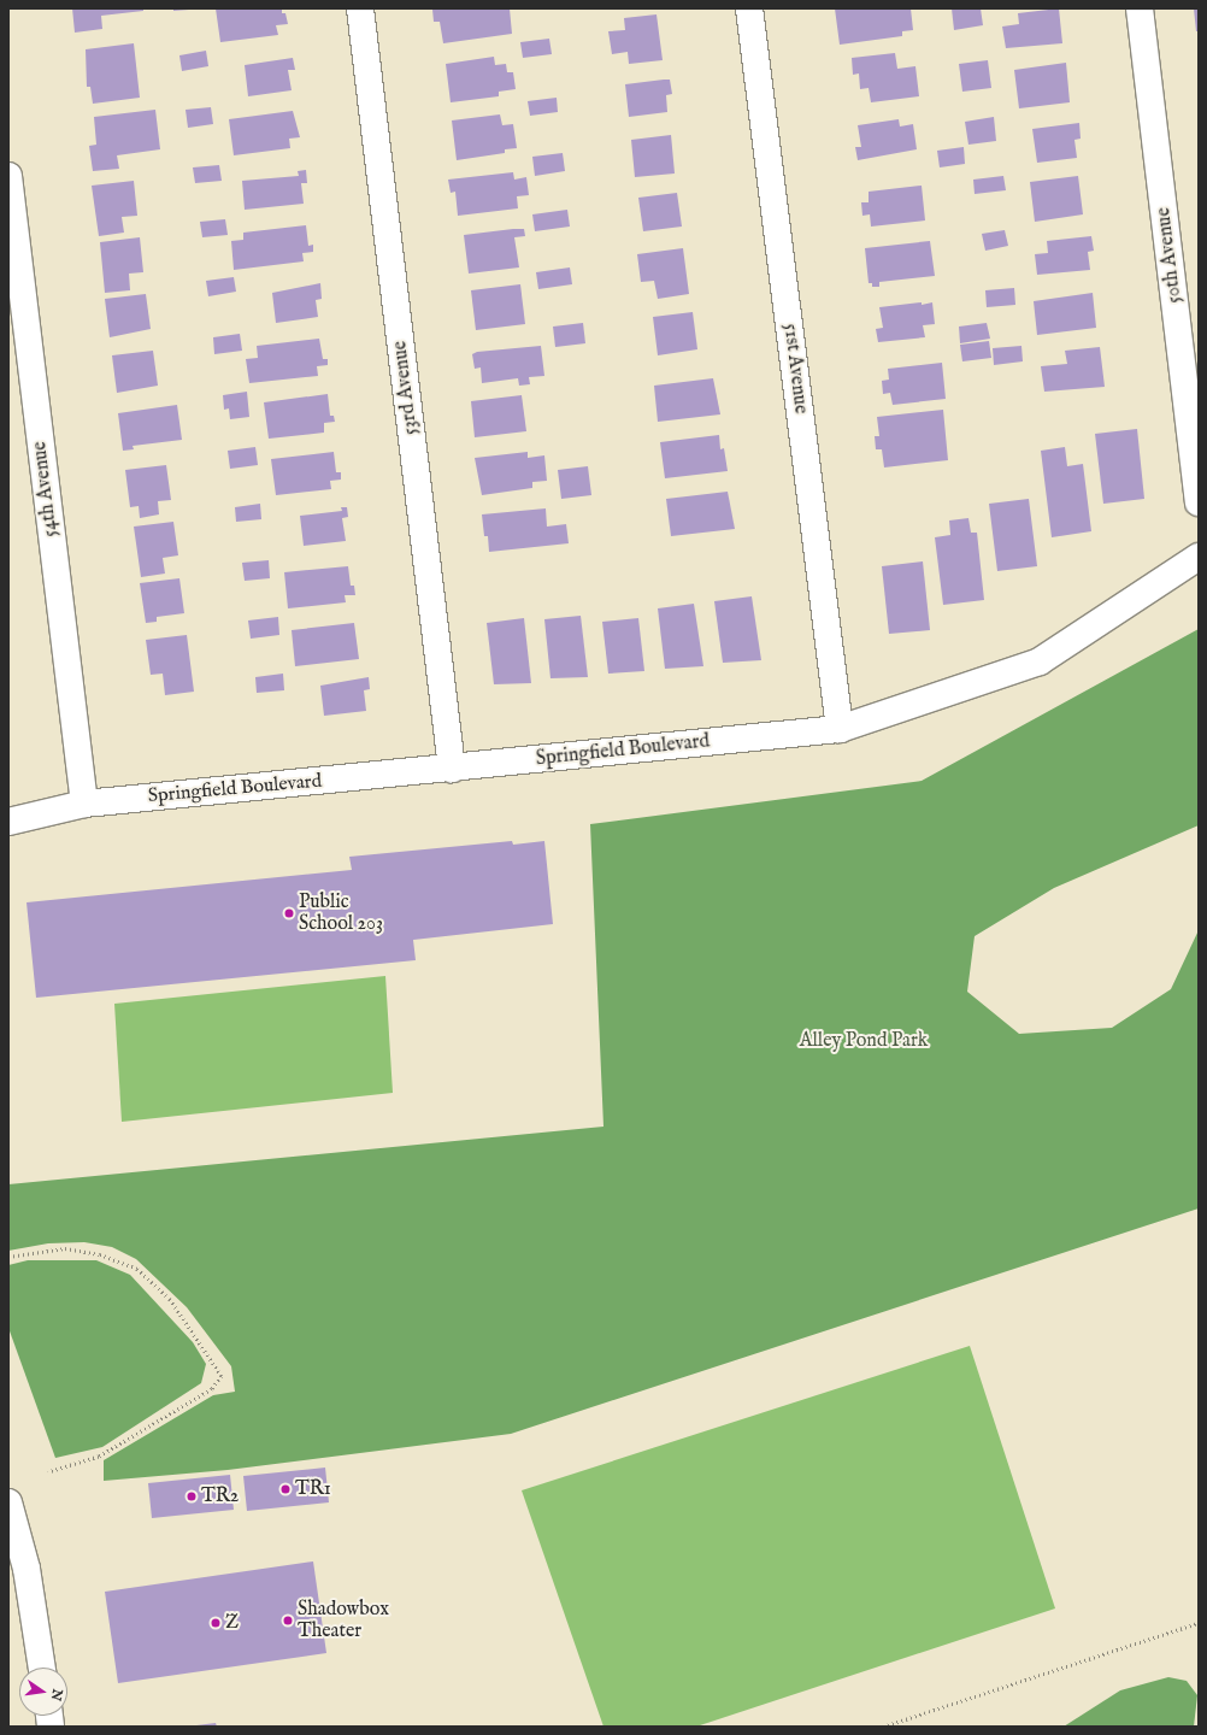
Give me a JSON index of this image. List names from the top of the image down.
{
  "streets": {
    "street": [
      "50th Avenue",
      "51st Avenue",
      "53rd Avenue",
      "54th Avenue",
      "Springfield Boulevard"
    ]
  },
  "crossings": [
    ["51st Avenue", "Springfield Boulevard"],
    ["53rd Avenue", "Springfield Boulevard"],
    ["54th Avenue", "Springfield Boulevard"]
  ],
  "parks": ["Alley Pond Park"],
  "places": [
    "Public School 203",
    "TR1",
    "TR2",
    "Shadowbox Theater",
    "Z"
  ],
  "north": "right"
}
